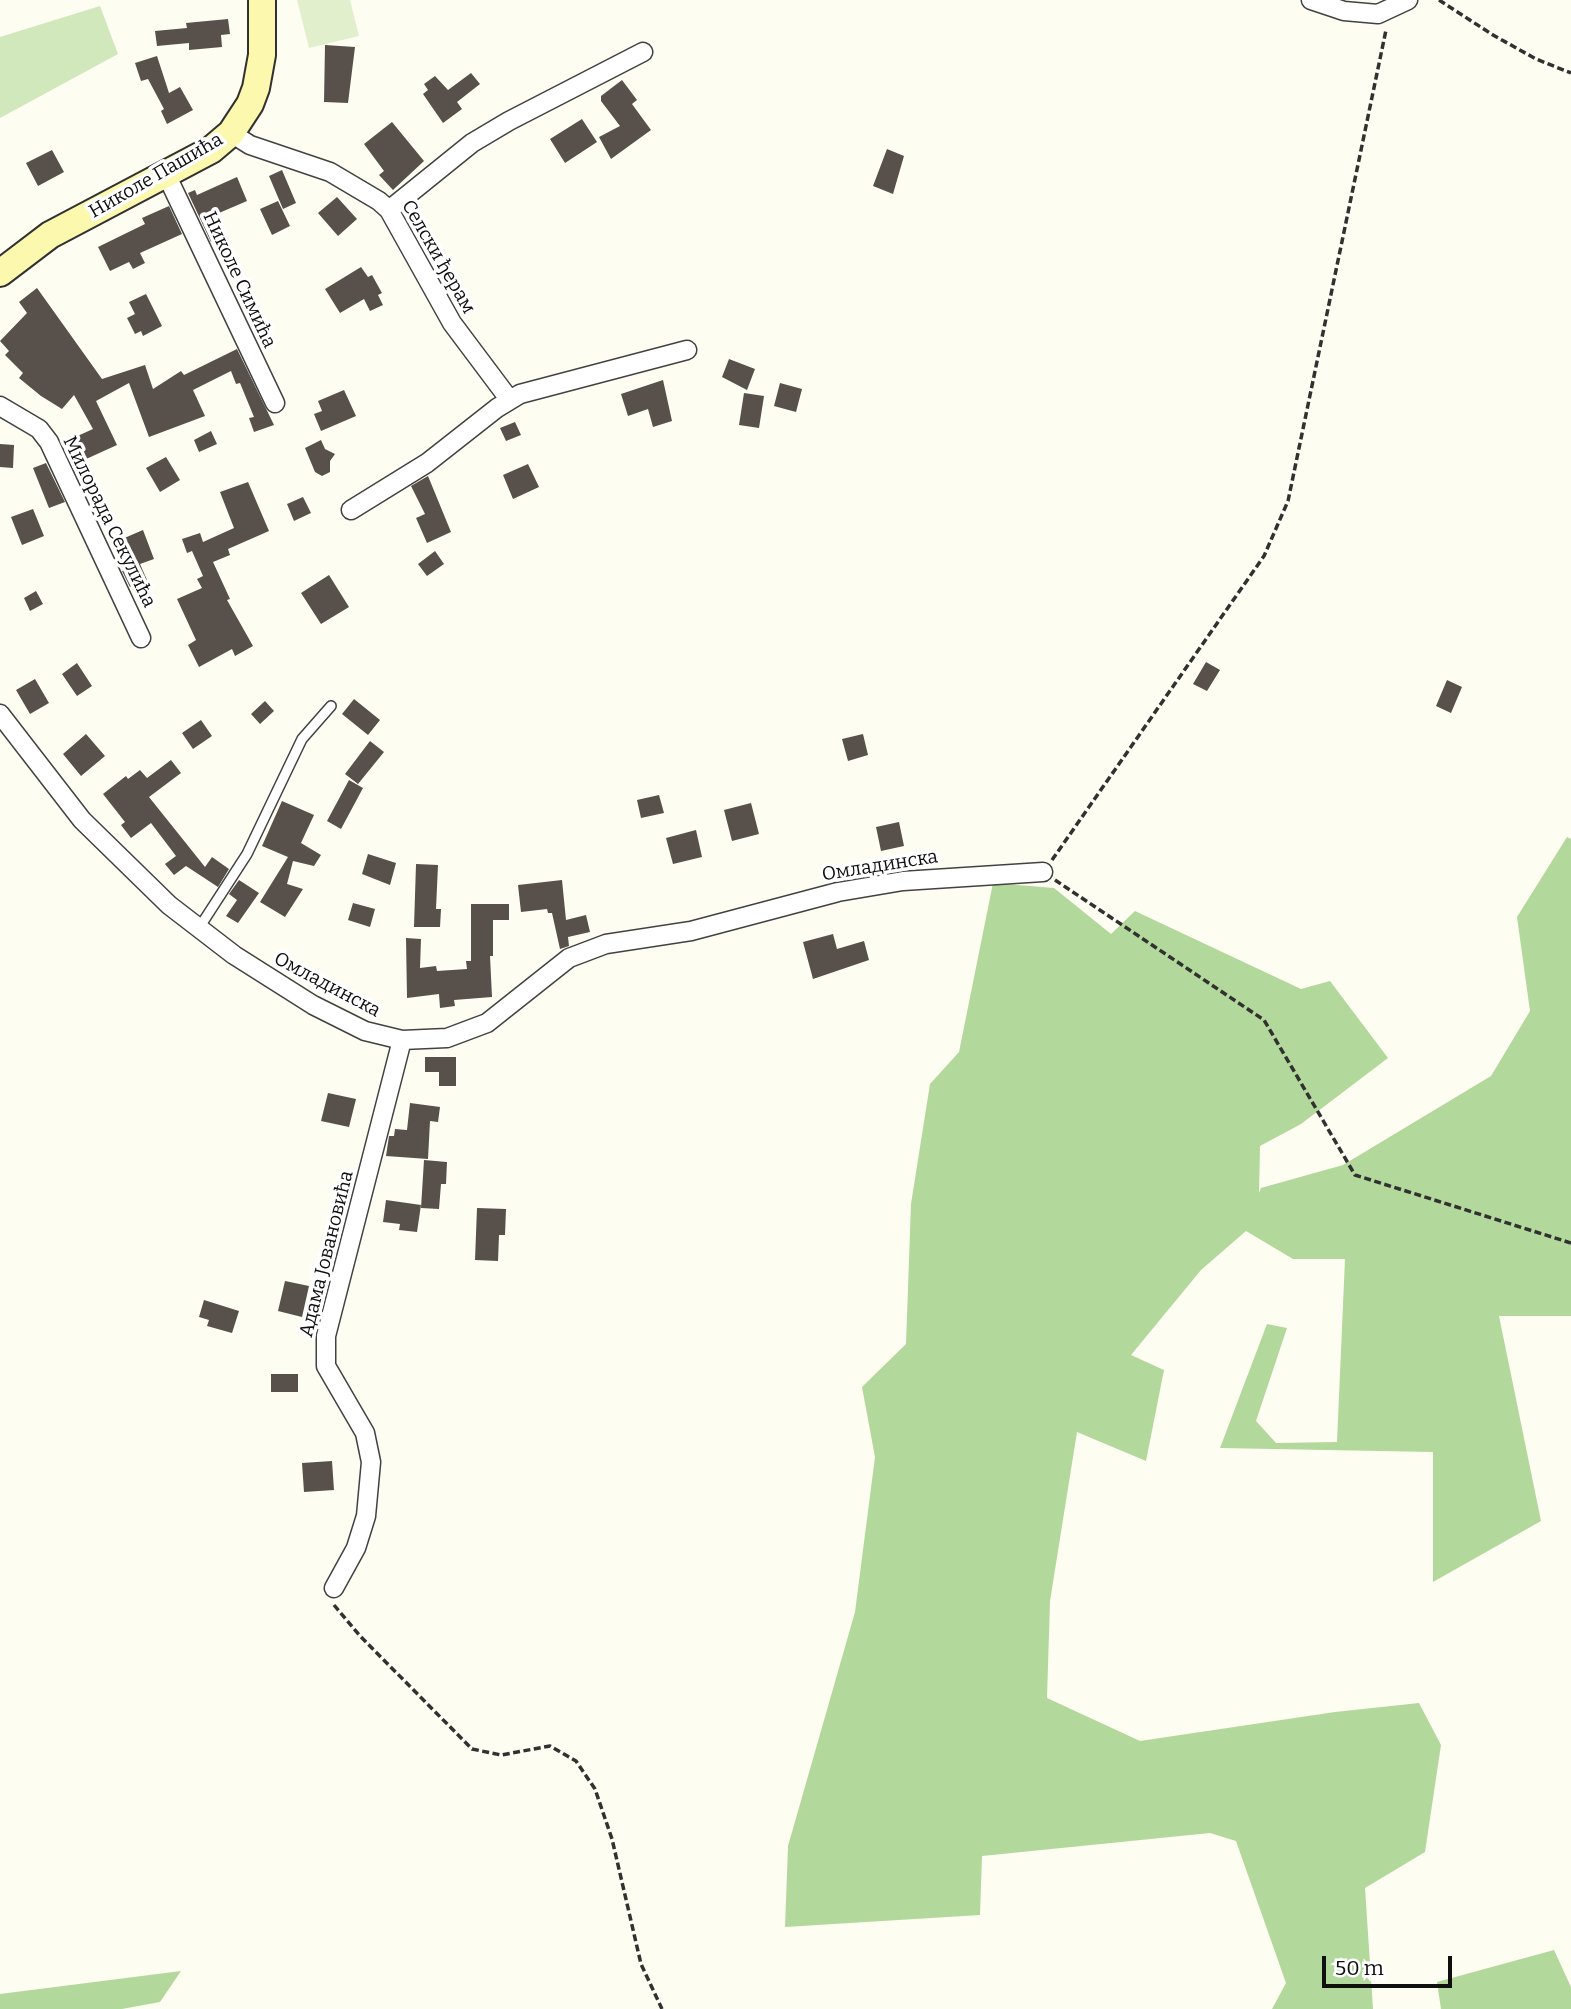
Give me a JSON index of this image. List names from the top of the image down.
{
  "streets": {
    "street": [
      "Николе Пашића",
      "Селски ђерам",
      "Николе Симића",
      "Милорада Секулића",
      "Омладинска",
      "Адама Јовановића"
    ]
  },
  "crossings": [
    ["Николе Пашића", "Селски ђерам"],
    ["Николе Пашића", "Николе Симића"],
    ["Омладинска", "Адама Јовановића"]
  ],
  "scale_bar": "50 m"
}
